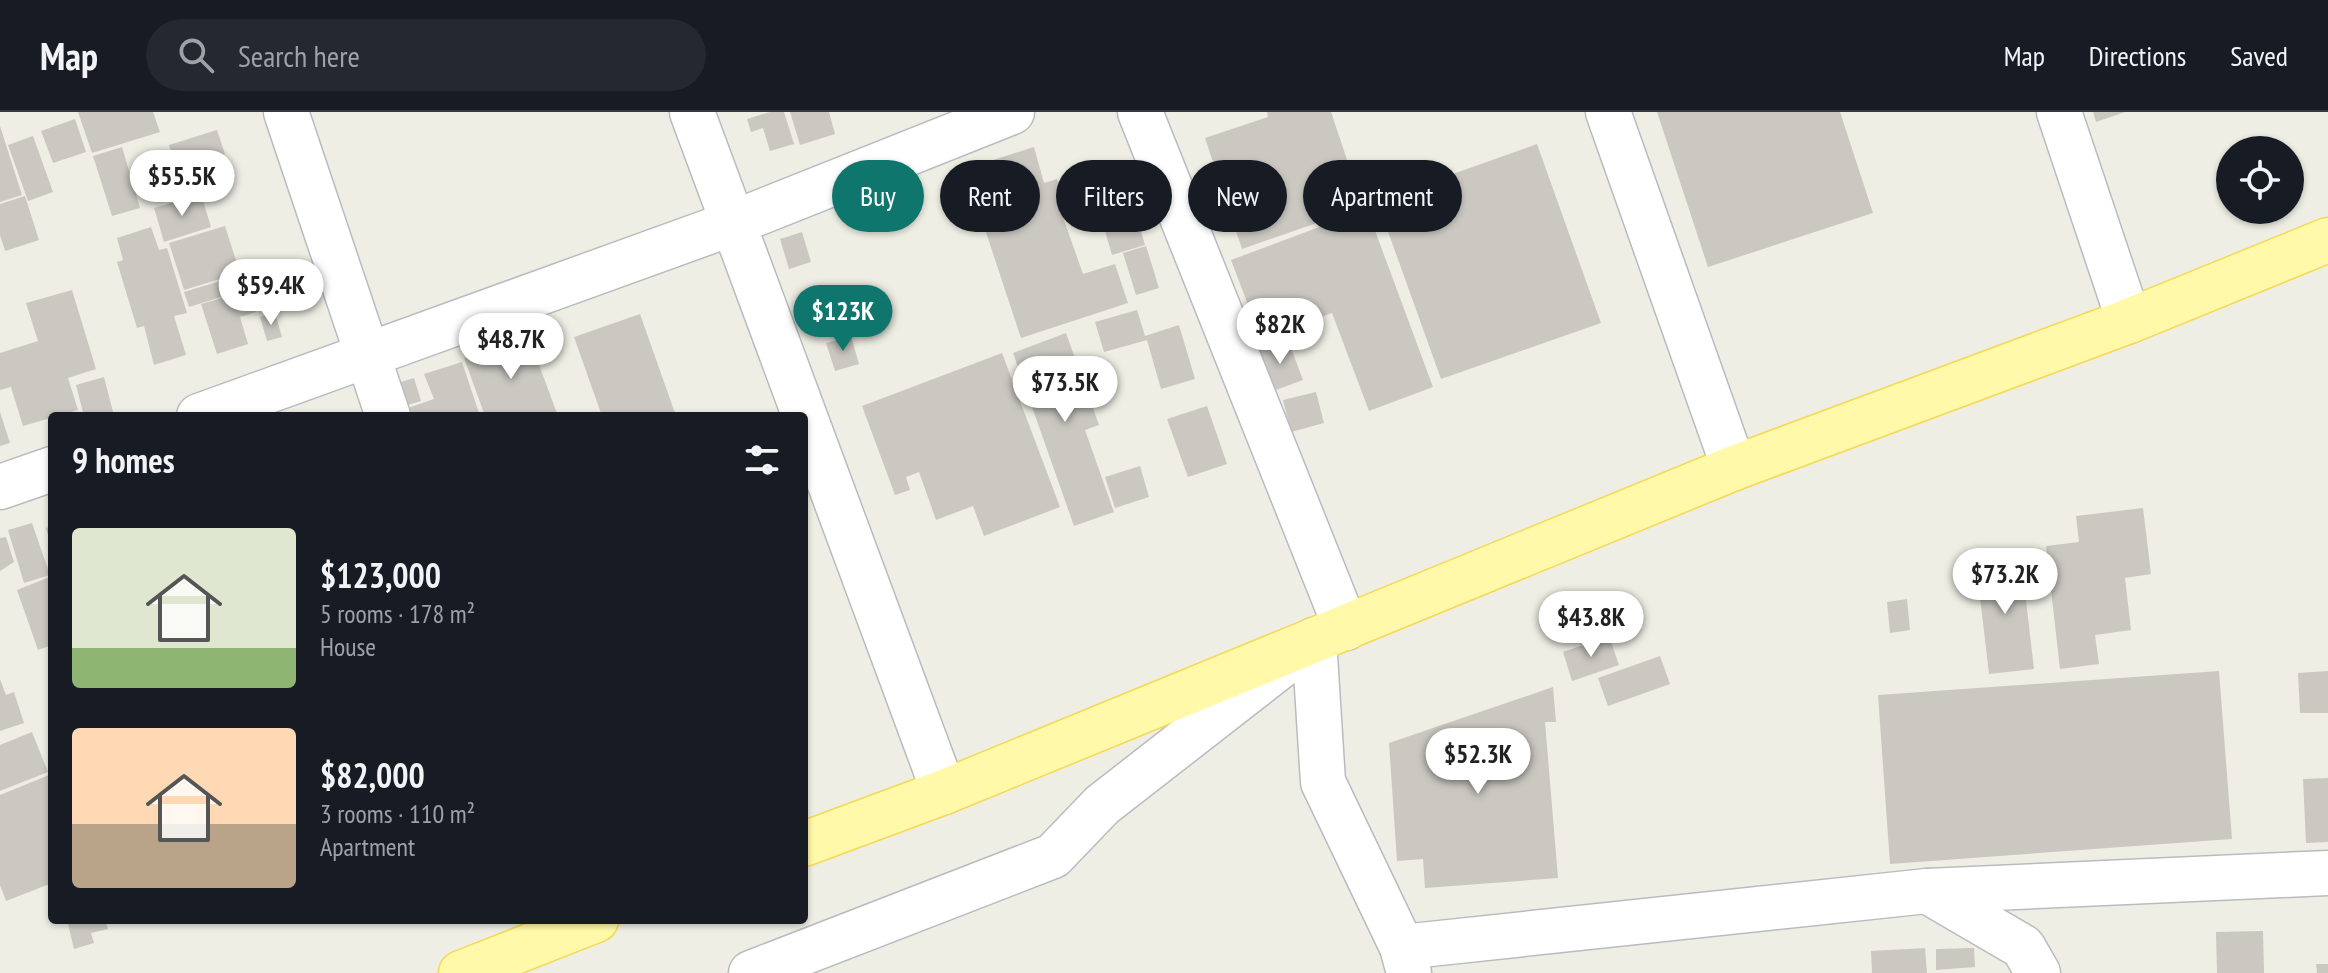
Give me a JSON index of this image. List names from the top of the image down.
{
  "page": {
    "header": "Map",
    "search": "Search here",
    "nav": ["Map", "Directions", "Saved"],
    "price": [
      "$55.5K",
      "$59.4K",
      "$123K",
      "$82K",
      "$48.7K",
      "$73.5K",
      "$73.2K",
      "$43.8K",
      "$52.3K"
    ],
    "chip": [
      "Buy",
      "Rent",
      "Filters",
      "New",
      "Apartment"
    ],
    "heading": "9 homes",
    "list": [
      {
        "name": "$123,000",
        "note": "5 rooms · 178 m² · House"
      },
      {
        "name": "$82,000",
        "note": "3 rooms · 110 m² · Apartment"
      }
    ]
  }
}
